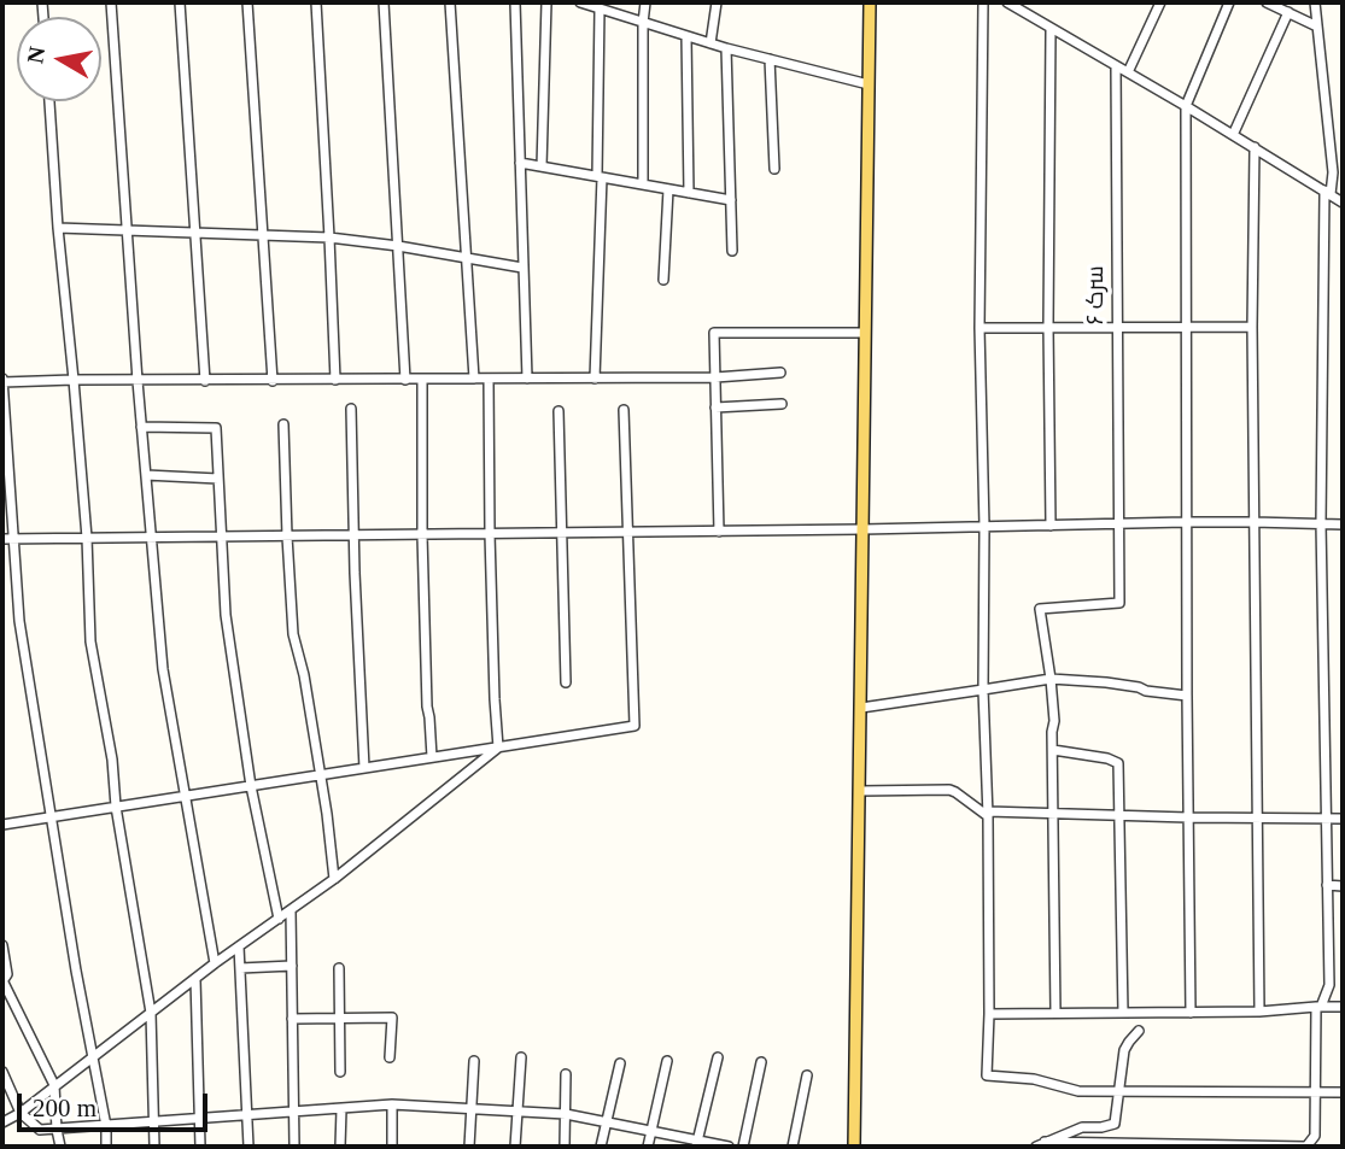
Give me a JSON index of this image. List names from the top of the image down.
{
  "streets": {
    "street": ["سرک ۶"]
  },
  "scale_bar": "200 m",
  "north": "left"
}
